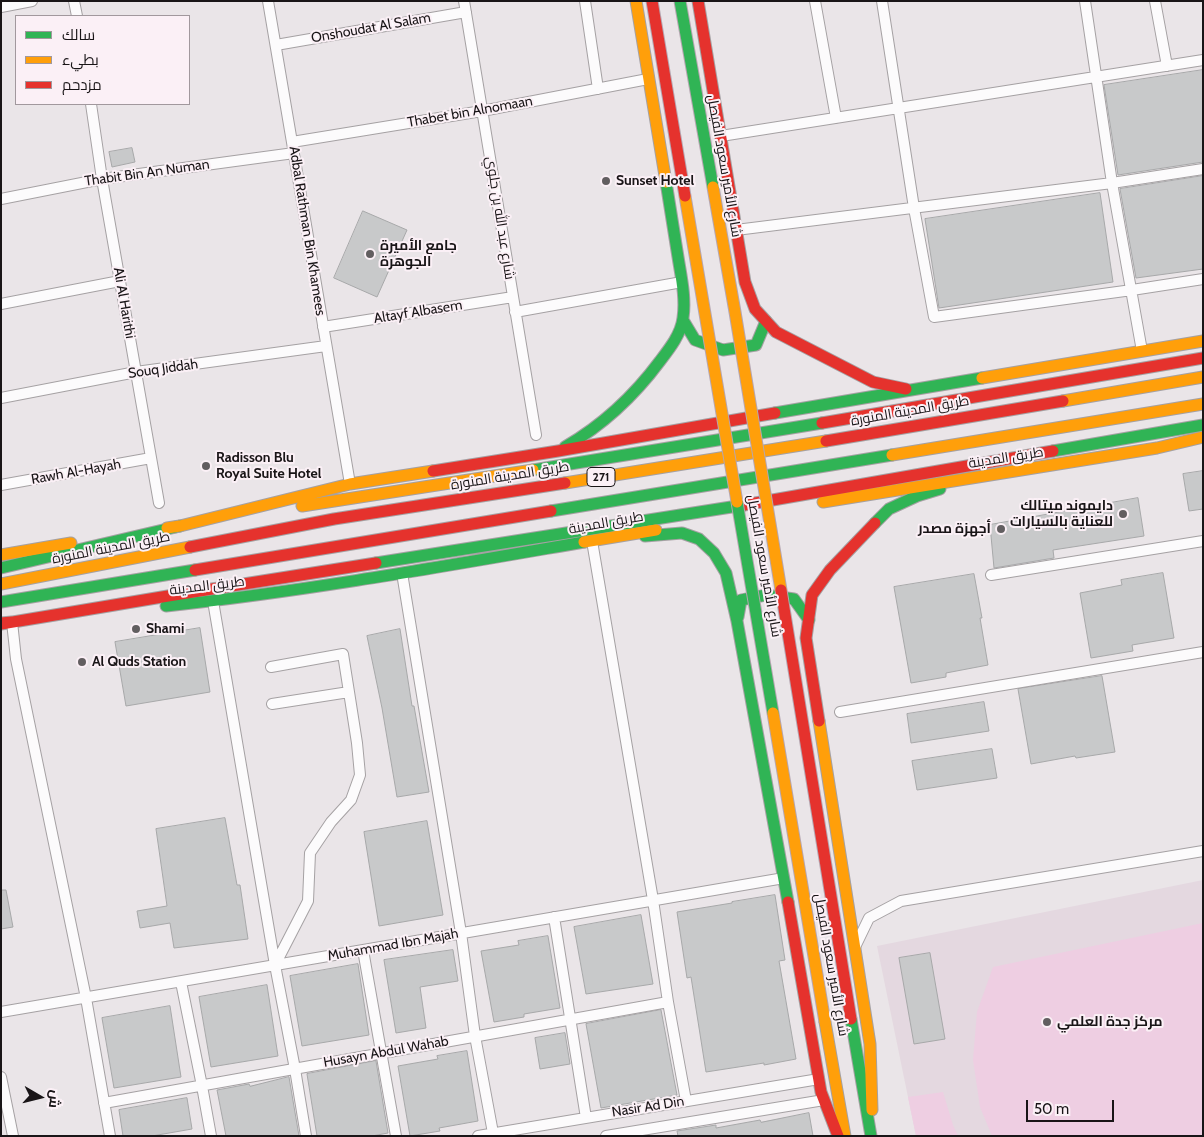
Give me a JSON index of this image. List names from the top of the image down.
{
  "streets": {
    "main road": [
      "شارع الأمير سعود الفيصل",
      "طريق المدينة المنورة",
      "طريق المدينة",
      "271"
    ],
    "street": [
      "Onshoudat Al Salam",
      "Thabet bin Alnomaan",
      "Thabit Bin An Numan",
      "شارع عبد الله بن جلوي",
      "Adbal Rathman Bin Khamees",
      "Ali Al Harithi",
      "Altayf Albasem",
      "Souq Jiddah",
      "Rawh Al-Hayah",
      "Muhammad Ibn Majah",
      "Husayn Abdul Wahab",
      "Nasir Ad Din"
    ]
  },
  "crossings": [
    ["Onshoudat Al Salam", "شارع عبد الله بن جلوي"],
    ["Onshoudat Al Salam", "Adbal Rathman Bin Khamees"],
    ["Thabet bin Alnomaan", "شارع عبد الله بن جلوي"],
    ["Thabet bin Alnomaan", "Adbal Rathman Bin Khamees"],
    ["شارع الأمير سعود الفيصل", "طريق المدينة"],
    ["Thabit Bin An Numan", "Adbal Rathman Bin Khamees"],
    ["Thabit Bin An Numan", "Ali Al Harithi"],
    ["شارع عبد الله بن جلوي", "Altayf Albasem"],
    ["Adbal Rathman Bin Khamees", "Altayf Albasem"],
    ["Adbal Rathman Bin Khamees", "Souq Jiddah"],
    ["Ali Al Harithi", "Souq Jiddah"],
    ["Ali Al Harithi", "Rawh Al-Hayah"]
  ],
  "places": [
    "Sunset Hotel",
    "جامع الأميرة الجوهرة",
    "Radisson Blu Royal Suite Hotel",
    "دايموند ميتالك للعناية بالسيارات",
    "أجهزة مصدر",
    "Shami",
    "Al Quds Station",
    "مركز جدة العلمي"
  ],
  "legend": ["سالك", "بطيء", "مزدحم"],
  "scale_bar": "50 m",
  "north": "right"
}
